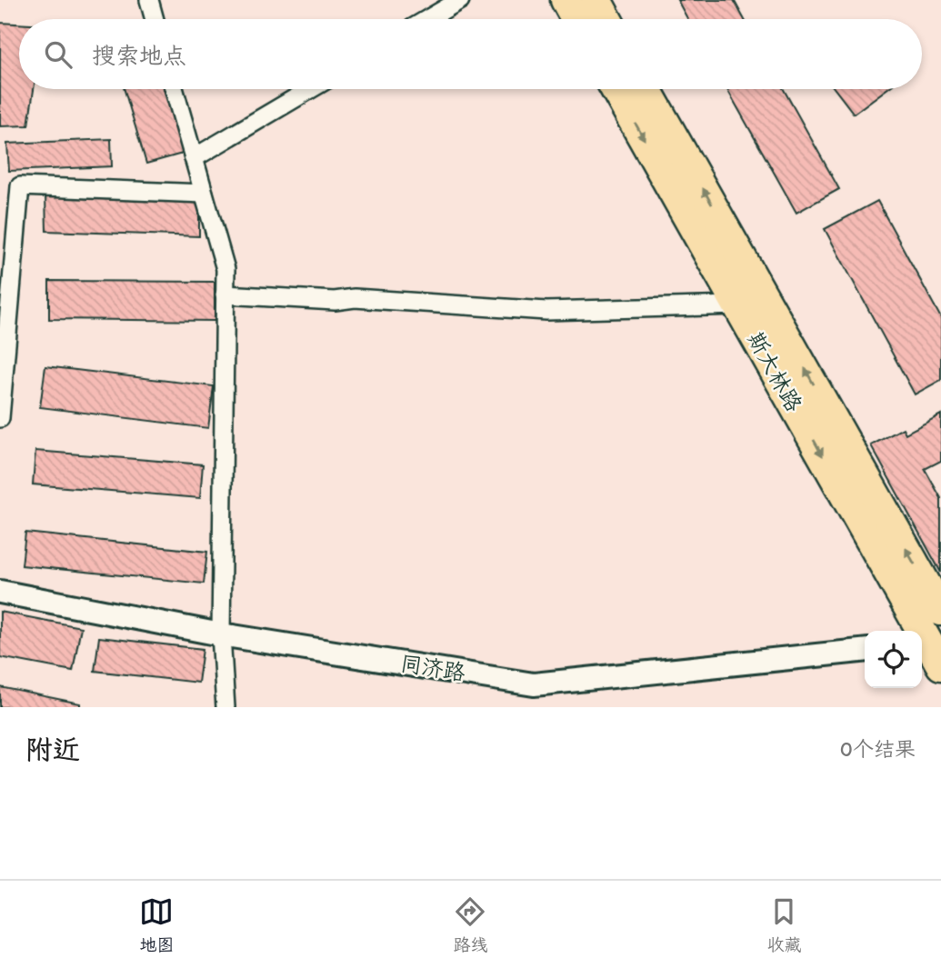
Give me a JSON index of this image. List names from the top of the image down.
{
  "streets": {
    "main road": ["斯大林路"],
    "street": ["同济路"]
  },
  "page": {
    "search": "搜索地点",
    "heading": ["附近", "0个结果"],
    "nav": ["地图", "路线", "收藏"]
  }
}
